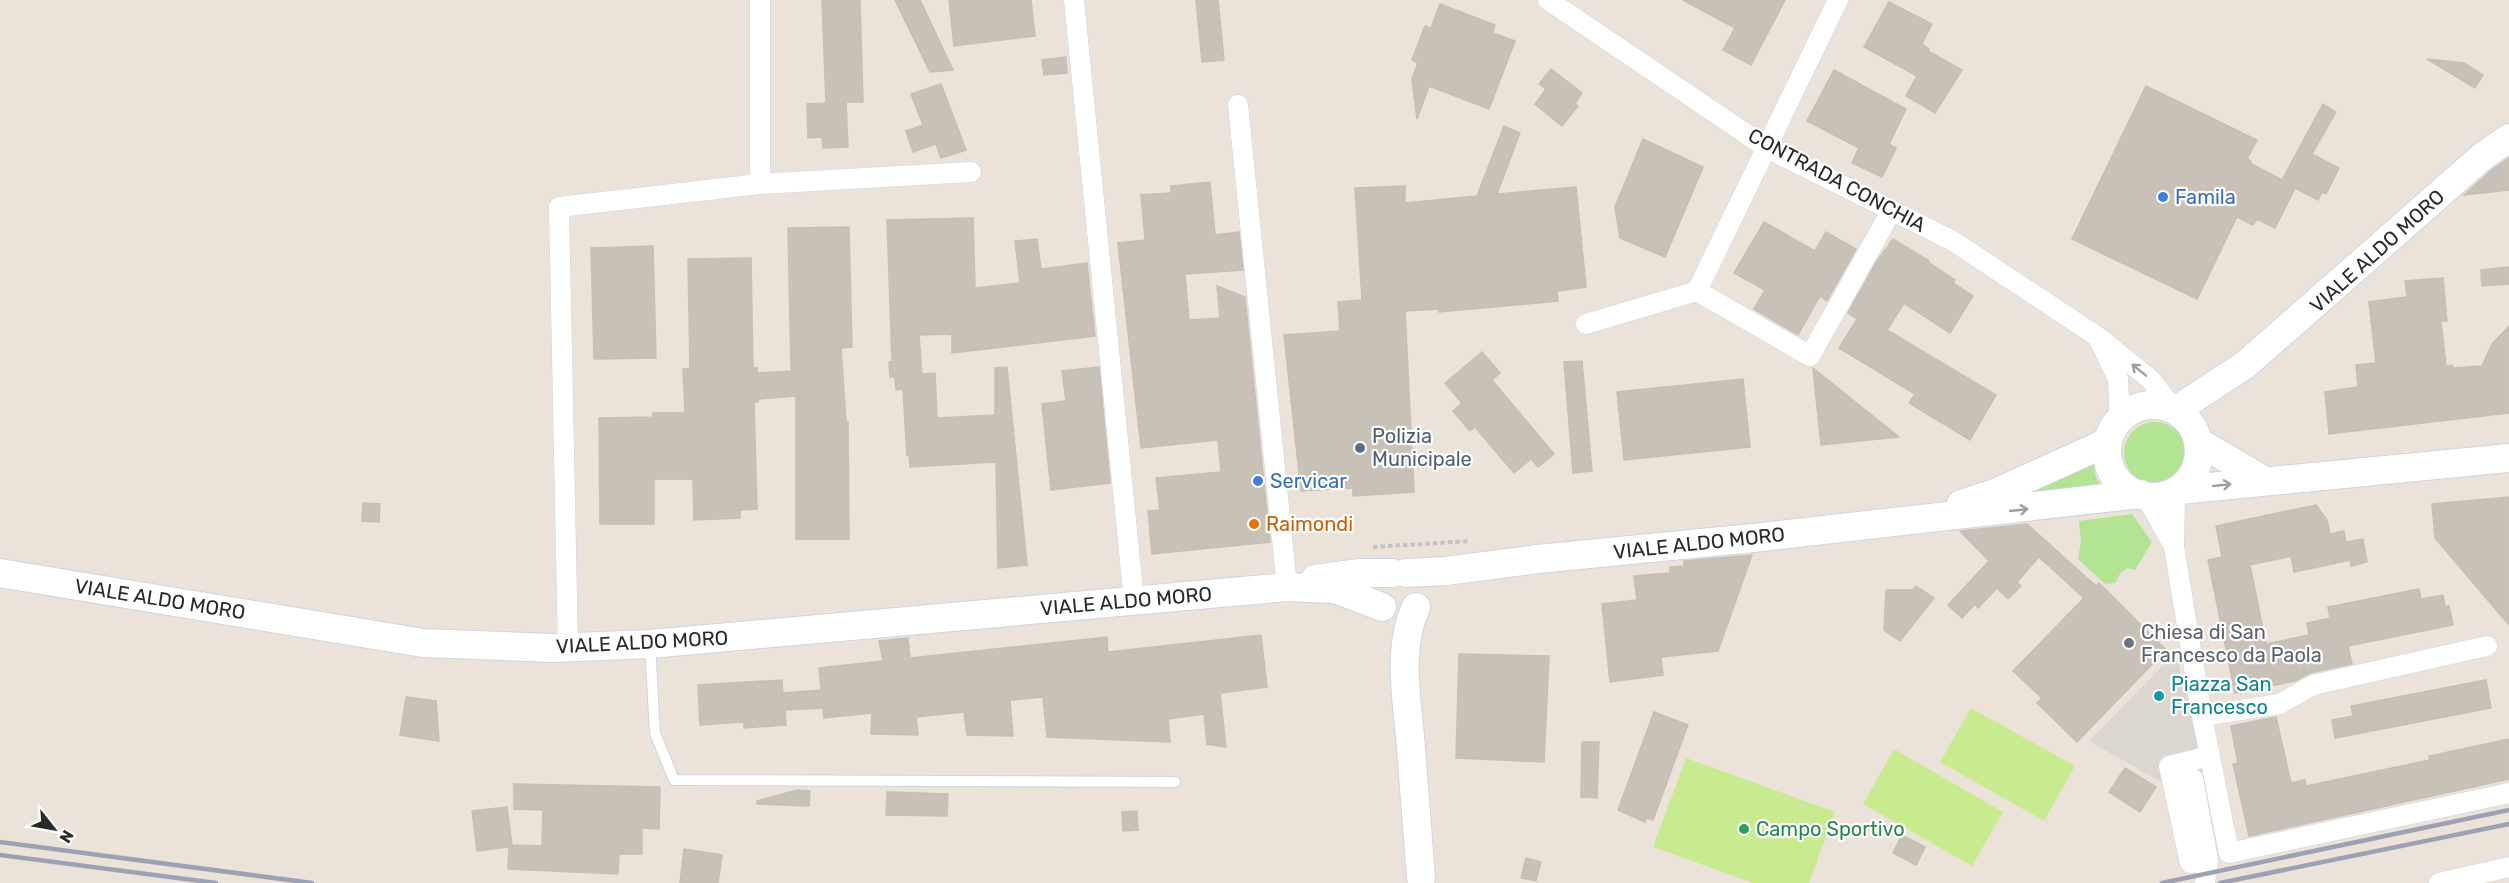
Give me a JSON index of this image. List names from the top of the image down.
{
  "streets": {
    "main road": ["VIALE ALDO MORO"],
    "street": ["CONTRADA CONCHIA"]
  },
  "crossings": [
    ["CONTRADA CONCHIA", "VIALE ALDO MORO"]
  ],
  "places": [
    "Famila",
    "Polizia Municipale",
    "Servicar",
    "Raimondi",
    "Chiesa di San Francesco da Paola",
    "Piazza San Francesco",
    "Campo Sportivo"
  ],
  "north": "bottom right"
}
